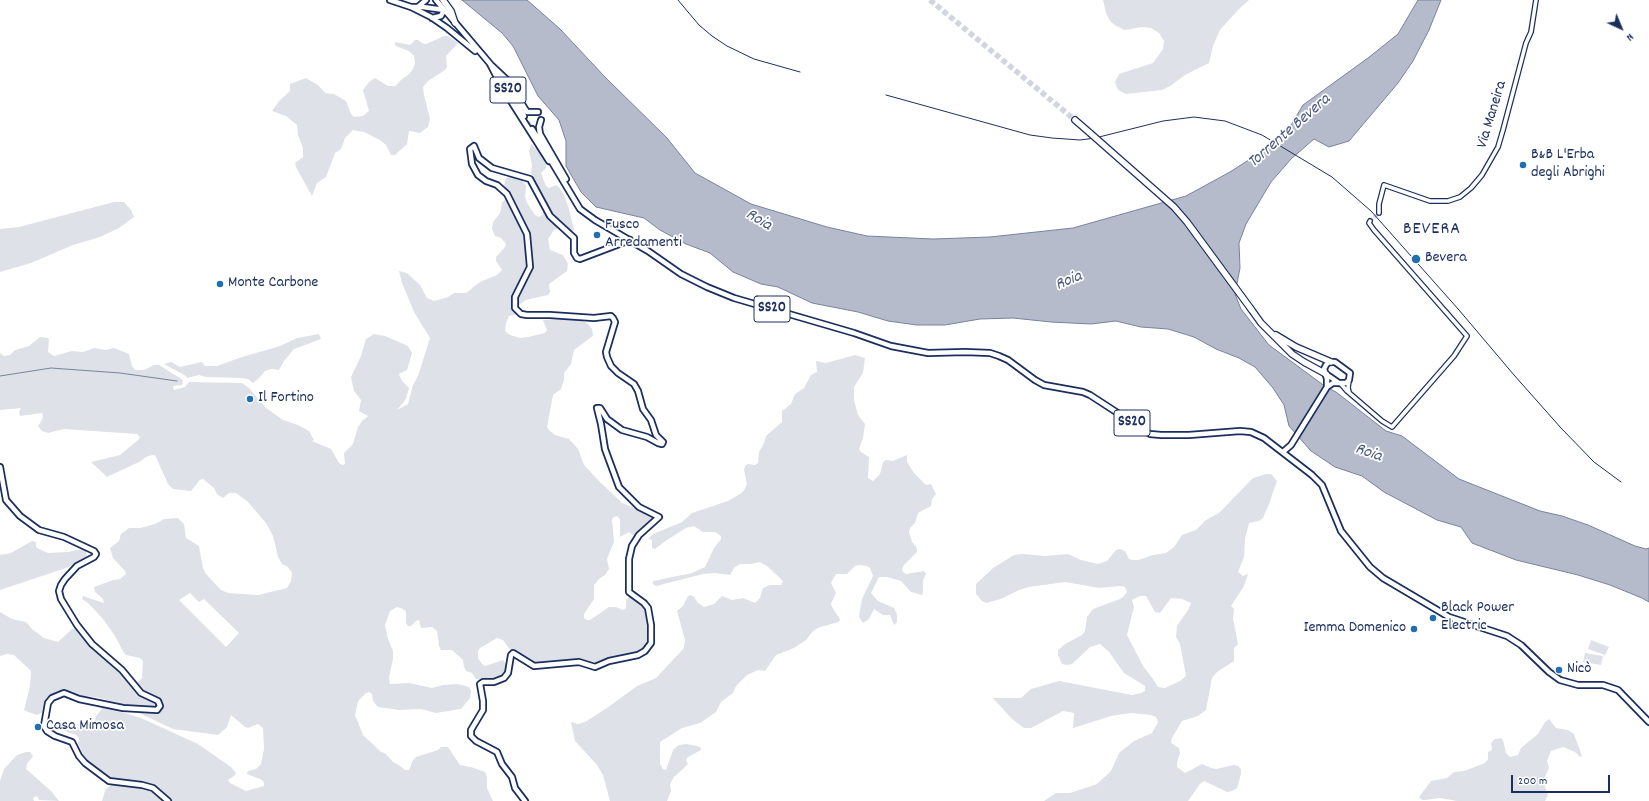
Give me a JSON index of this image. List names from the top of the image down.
{
  "streets": {
    "main road": ["SS20"],
    "street": ["Via Maneira"]
  },
  "districts": ["BEVERA"],
  "water": ["Torrente Bevera", "Roia"],
  "places": [
    "B&B L'Erba degli Abrighi",
    "Fusco Arredamenti",
    "Bevera",
    "Monte Carbone",
    "Il Fortino",
    "Black Power Electric",
    "Iemma Domenico",
    "Nicò",
    "Casa Mimosa"
  ],
  "scale_bar": "200 m",
  "north": "bottom right"
}
